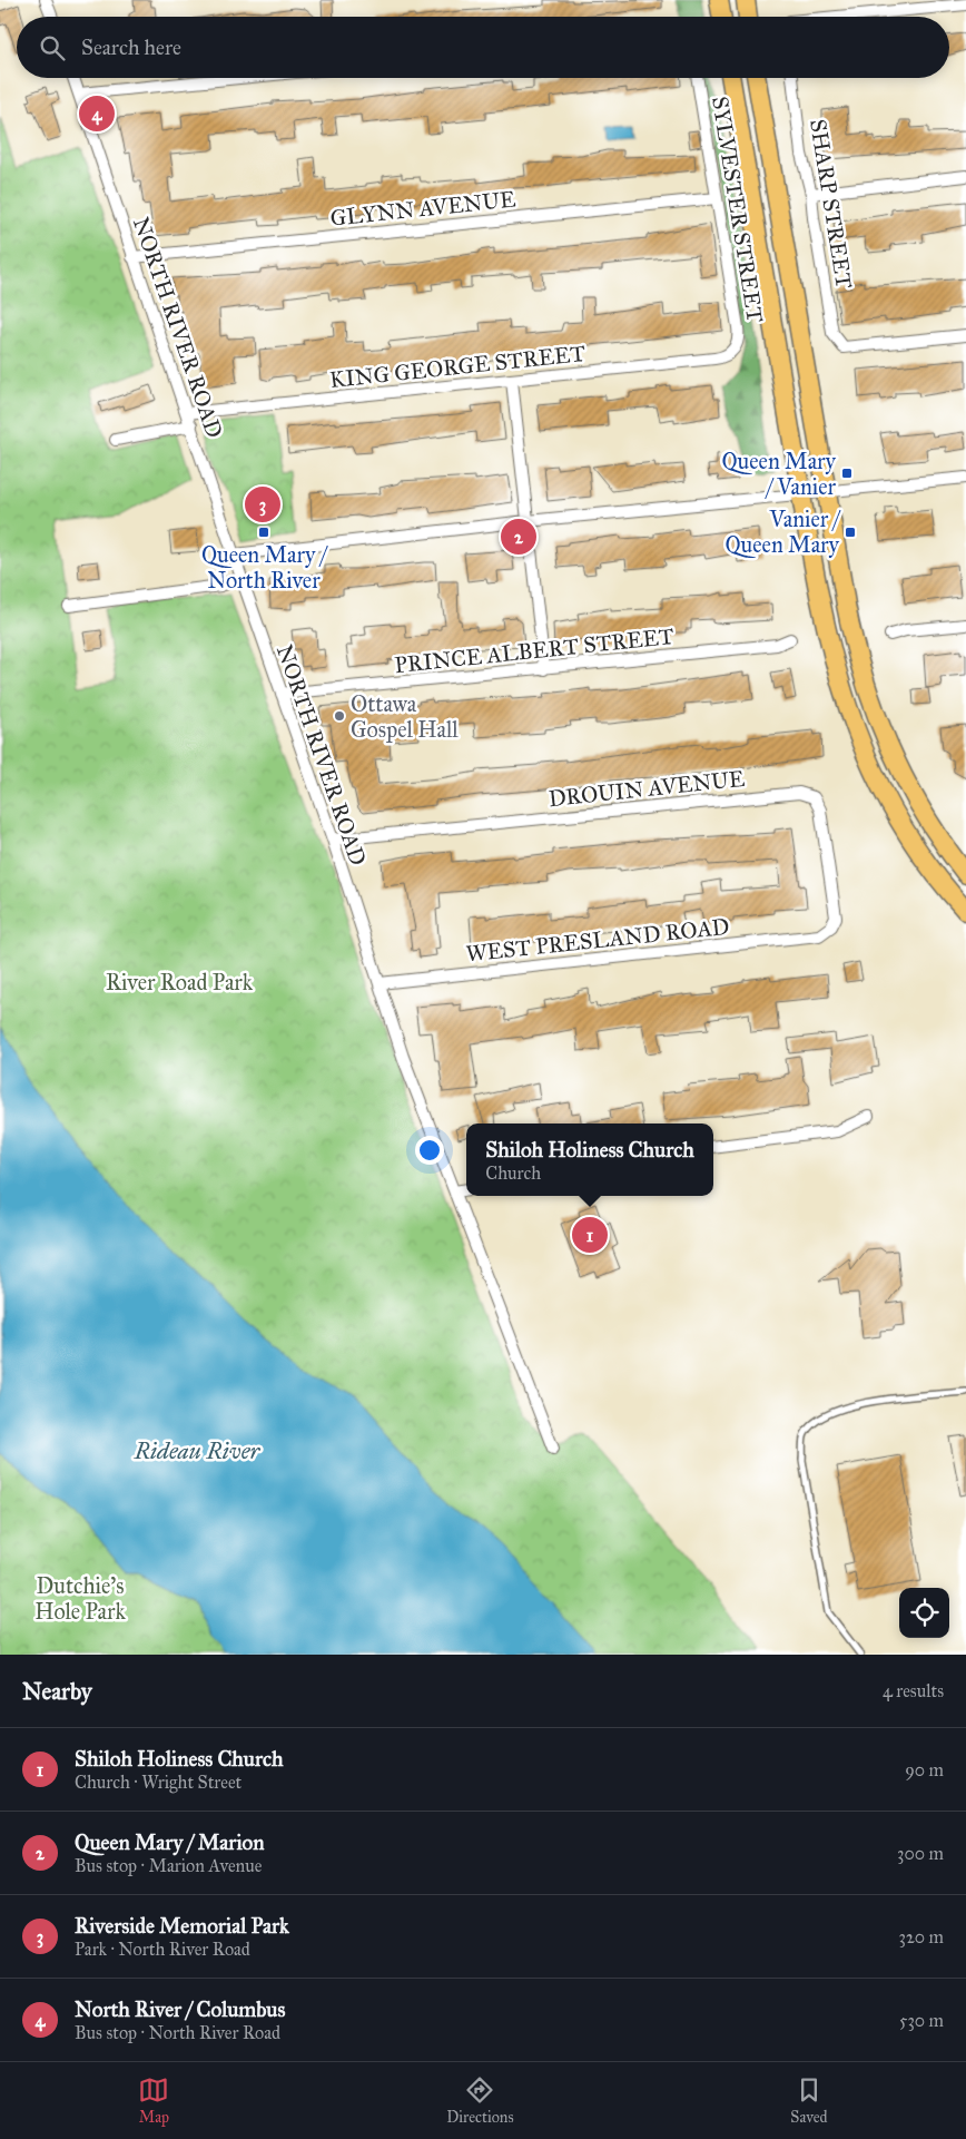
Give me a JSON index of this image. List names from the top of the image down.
{
  "streets": {
    "street": [
      "SHARP STREET",
      "GLYNN AVENUE",
      "SYLVESTER STREET",
      "NORTH RIVER ROAD",
      "KING GEORGE STREET",
      "PRINCE ALBERT STREET",
      "DROUIN AVENUE",
      "WEST PRESLAND ROAD"
    ]
  },
  "crossings": [
    ["GLYNN AVENUE", "SYLVESTER STREET"],
    ["GLYNN AVENUE", "NORTH RIVER ROAD"],
    ["SYLVESTER STREET", "KING GEORGE STREET"],
    ["NORTH RIVER ROAD", "KING GEORGE STREET"],
    ["NORTH RIVER ROAD", "PRINCE ALBERT STREET"],
    ["NORTH RIVER ROAD", "DROUIN AVENUE"],
    ["NORTH RIVER ROAD", "WEST PRESLAND ROAD"],
    ["DROUIN AVENUE", "WEST PRESLAND ROAD"]
  ],
  "water": ["Rideau River"],
  "parks": ["River Road Park", "Dutchie's Hole Park"],
  "places": {
    "transit": ["Queen Mary / Vanier", "Queen Mary / North River", "Vanier / Queen Mary"],
    "other": ["Ottawa Gospel Hall"]
  },
  "page": {
    "search": "Search here",
    "pins": [
      "4",
      "3",
      "2",
      "1"
    ],
    "popup": ["Shiloh Holiness Church", "Church"],
    "heading": ["Nearby", "4 results"],
    "list": [
      {
        "mark": "1",
        "name": "Shiloh Holiness Church",
        "note": "Church · Wright Street",
        "value": "90 m"
      },
      {
        "mark": "2",
        "name": "Queen Mary / Marion",
        "note": "Bus stop · Marion Avenue",
        "value": "300 m"
      },
      {
        "mark": "3",
        "name": "Riverside Memorial Park",
        "note": "Park · North River Road",
        "value": "320 m"
      },
      {
        "mark": "4",
        "name": "North River / Columbus",
        "note": "Bus stop · North River Road",
        "value": "530 m"
      }
    ],
    "nav": ["Map", "Directions", "Saved"]
  }
}
